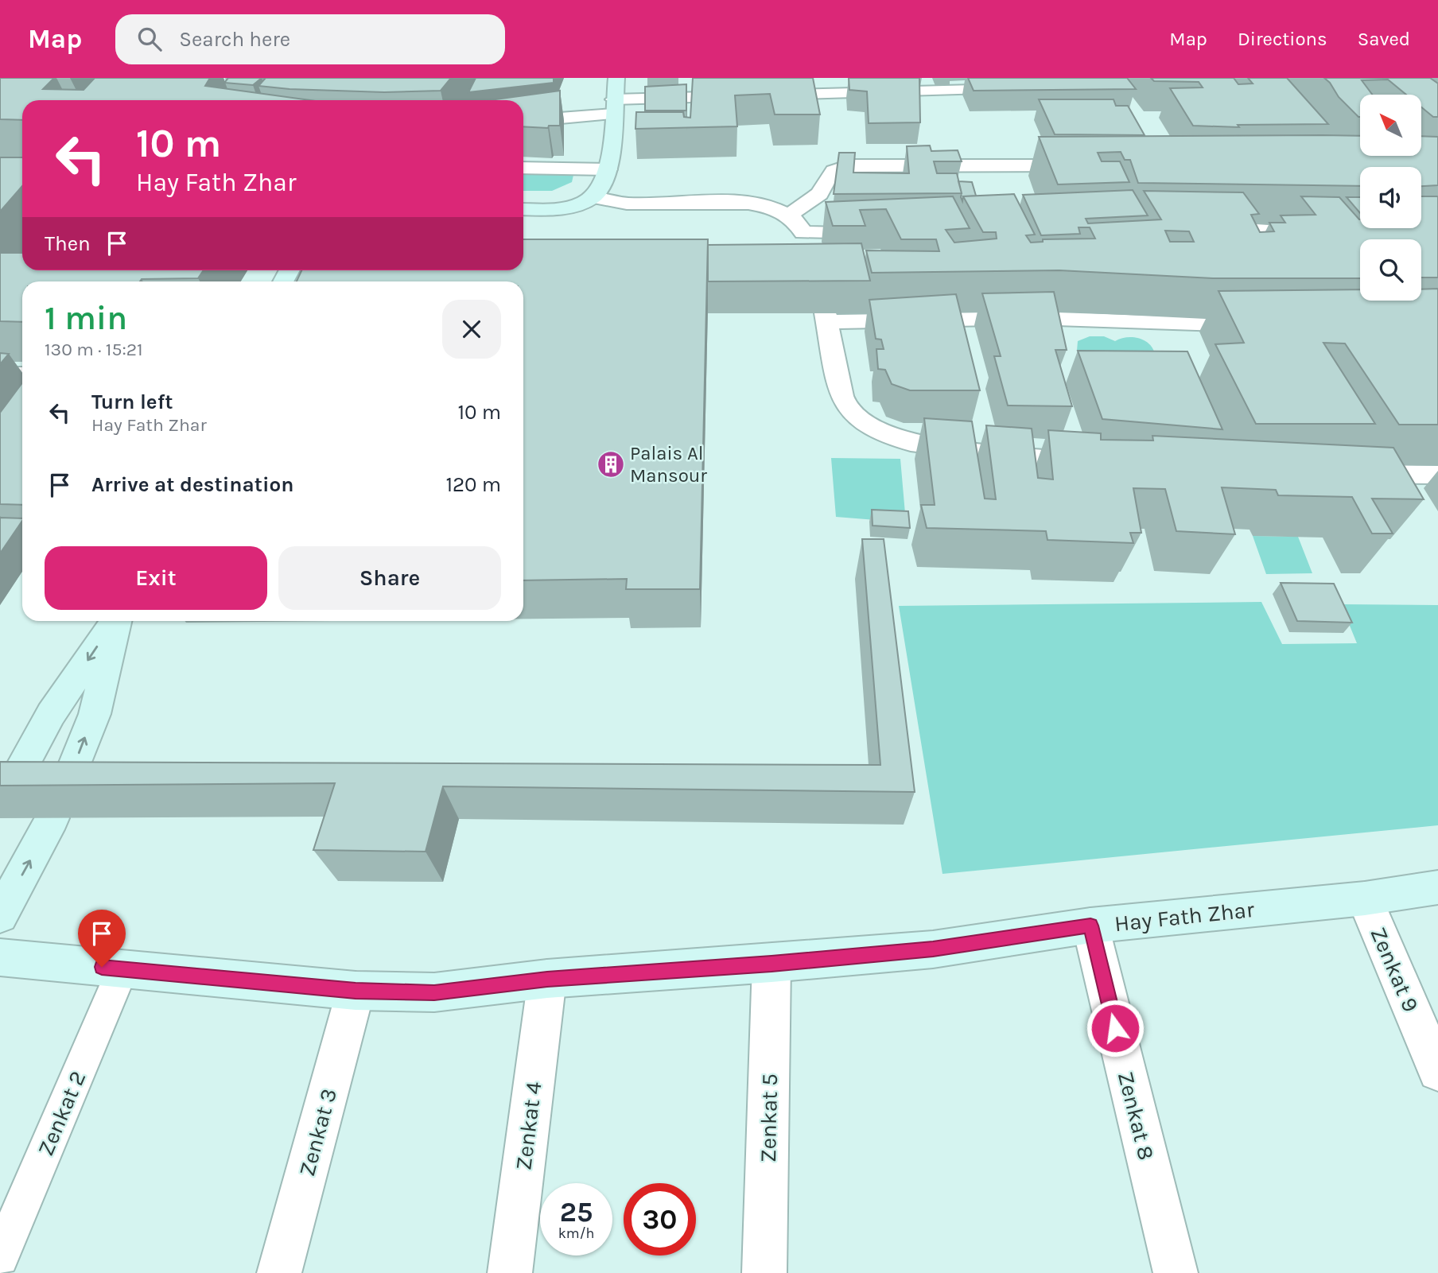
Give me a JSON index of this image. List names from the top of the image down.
{
  "streets": {
    "street": [
      "Hay Fath Zhar",
      "Zenkat 9",
      "Zenkat 8",
      "Zenkat 5",
      "Zenkat 4",
      "Zenkat 3"
    ],
    "lane": ["Zenkat 2"]
  },
  "crossings": [
    ["Hay Fath Zhar", "Zenkat 9"],
    ["Hay Fath Zhar", "Zenkat 2"],
    ["Hay Fath Zhar", "Zenkat 8"],
    ["Hay Fath Zhar", "Zenkat 5"],
    ["Hay Fath Zhar", "Zenkat 4"],
    ["Hay Fath Zhar", "Zenkat 3"]
  ],
  "places": {
    "building": ["Palais Al Mansour"]
  },
  "north": "top left",
  "page": {
    "header": "Map",
    "search": "Search here",
    "nav": ["Map", "Directions", "Saved"],
    "turn": ["10 m", "Hay Fath Zhar"],
    "then": "Then",
    "heading": ["1 min", "130 m · 15:21"],
    "list": [
      {
        "name": "Turn left",
        "note": "Hay Fath Zhar",
        "value": "10 m"
      },
      {
        "name": "Arrive at destination",
        "value": "120 m"
      }
    ],
    "buttons": ["Exit", "Share"],
    "speed": "25 km/h",
    "limit": "30"
  }
}
